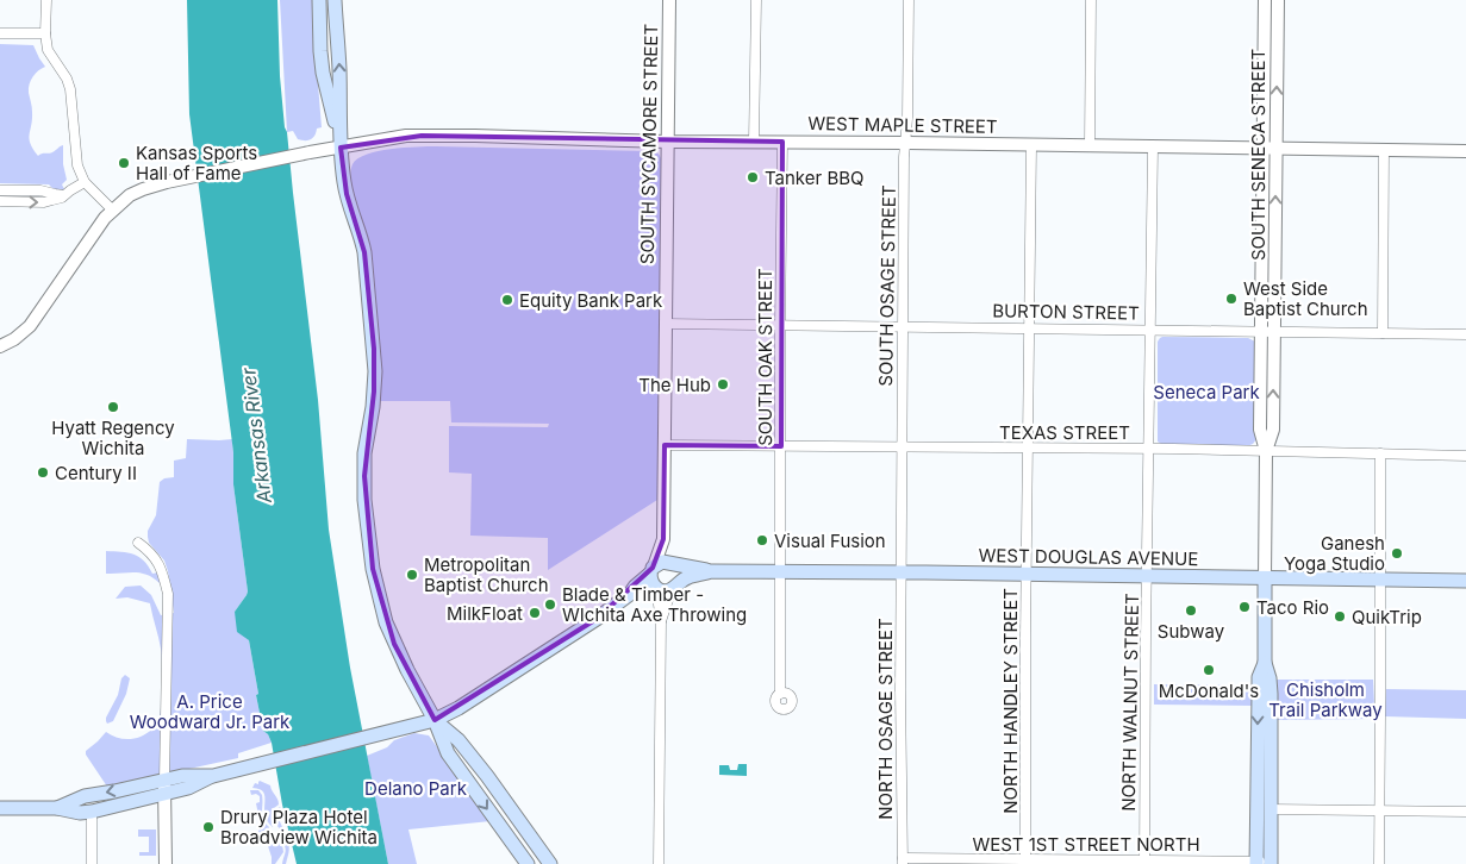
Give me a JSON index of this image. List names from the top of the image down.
{
  "streets": {
    "main road": ["WEST DOUGLAS AVENUE"],
    "street": [
      "WEST MAPLE STREET",
      "SOUTH SYCAMORE STREET",
      "SOUTH SENECA STREET",
      "SOUTH OSAGE STREET",
      "BURTON STREET",
      "SOUTH OAK STREET",
      "TEXAS STREET",
      "NORTH HANDLEY STREET",
      "NORTH WALNUT STREET",
      "NORTH OSAGE STREET",
      "WEST 1ST STREET NORTH"
    ]
  },
  "crossings": [
    ["WEST MAPLE STREET", "SOUTH SYCAMORE STREET"],
    ["WEST MAPLE STREET", "SOUTH SENECA STREET"],
    ["WEST MAPLE STREET", "SOUTH OSAGE STREET"],
    ["WEST MAPLE STREET", "SOUTH OAK STREET"],
    ["WEST MAPLE STREET", "NORTH HANDLEY STREET"],
    ["WEST MAPLE STREET", "NORTH WALNUT STREET"],
    ["SOUTH SYCAMORE STREET", "BURTON STREET"],
    ["SOUTH SYCAMORE STREET", "TEXAS STREET"],
    ["SOUTH SYCAMORE STREET", "WEST DOUGLAS AVENUE"],
    ["SOUTH SENECA STREET", "BURTON STREET"],
    ["SOUTH SENECA STREET", "TEXAS STREET"],
    ["SOUTH SENECA STREET", "WEST DOUGLAS AVENUE"],
    ["SOUTH OSAGE STREET", "BURTON STREET"],
    ["SOUTH OSAGE STREET", "TEXAS STREET"],
    ["SOUTH OSAGE STREET", "WEST DOUGLAS AVENUE"],
    ["SOUTH OSAGE STREET", "NORTH OSAGE STREET"],
    ["BURTON STREET", "SOUTH OAK STREET"],
    ["BURTON STREET", "NORTH HANDLEY STREET"],
    ["BURTON STREET", "NORTH WALNUT STREET"],
    ["SOUTH OAK STREET", "TEXAS STREET"],
    ["SOUTH OAK STREET", "WEST DOUGLAS AVENUE"],
    ["TEXAS STREET", "NORTH HANDLEY STREET"],
    ["TEXAS STREET", "NORTH WALNUT STREET"],
    ["WEST DOUGLAS AVENUE", "NORTH HANDLEY STREET"],
    ["WEST DOUGLAS AVENUE", "NORTH WALNUT STREET"],
    ["WEST DOUGLAS AVENUE", "NORTH OSAGE STREET"],
    ["NORTH HANDLEY STREET", "WEST 1ST STREET NORTH"],
    ["NORTH WALNUT STREET", "WEST 1ST STREET NORTH"],
    ["NORTH OSAGE STREET", "WEST 1ST STREET NORTH"]
  ],
  "water": ["Arkansas River"],
  "parks": [
    "Seneca Park",
    "Chisholm Trail Parkway",
    "A. Price Woodward Jr. Park",
    "Delano Park"
  ],
  "places": [
    "Kansas Sports Hall of Fame",
    "Tanker BBQ",
    "West Side Baptist Church",
    "Equity Bank Park",
    "The Hub",
    "Hyatt Regency Wichita",
    "Century II",
    "Visual Fusion",
    "Ganesh Yoga Studio",
    "Metropolitan Baptist Church",
    "Blade & Timber - WIchita Axe Throwing",
    "Taco Rio",
    "Subway",
    "MilkFloat",
    "QuikTrip",
    "McDonald's",
    "Drury Plaza Hotel Broadview Wichita"
  ]
}
